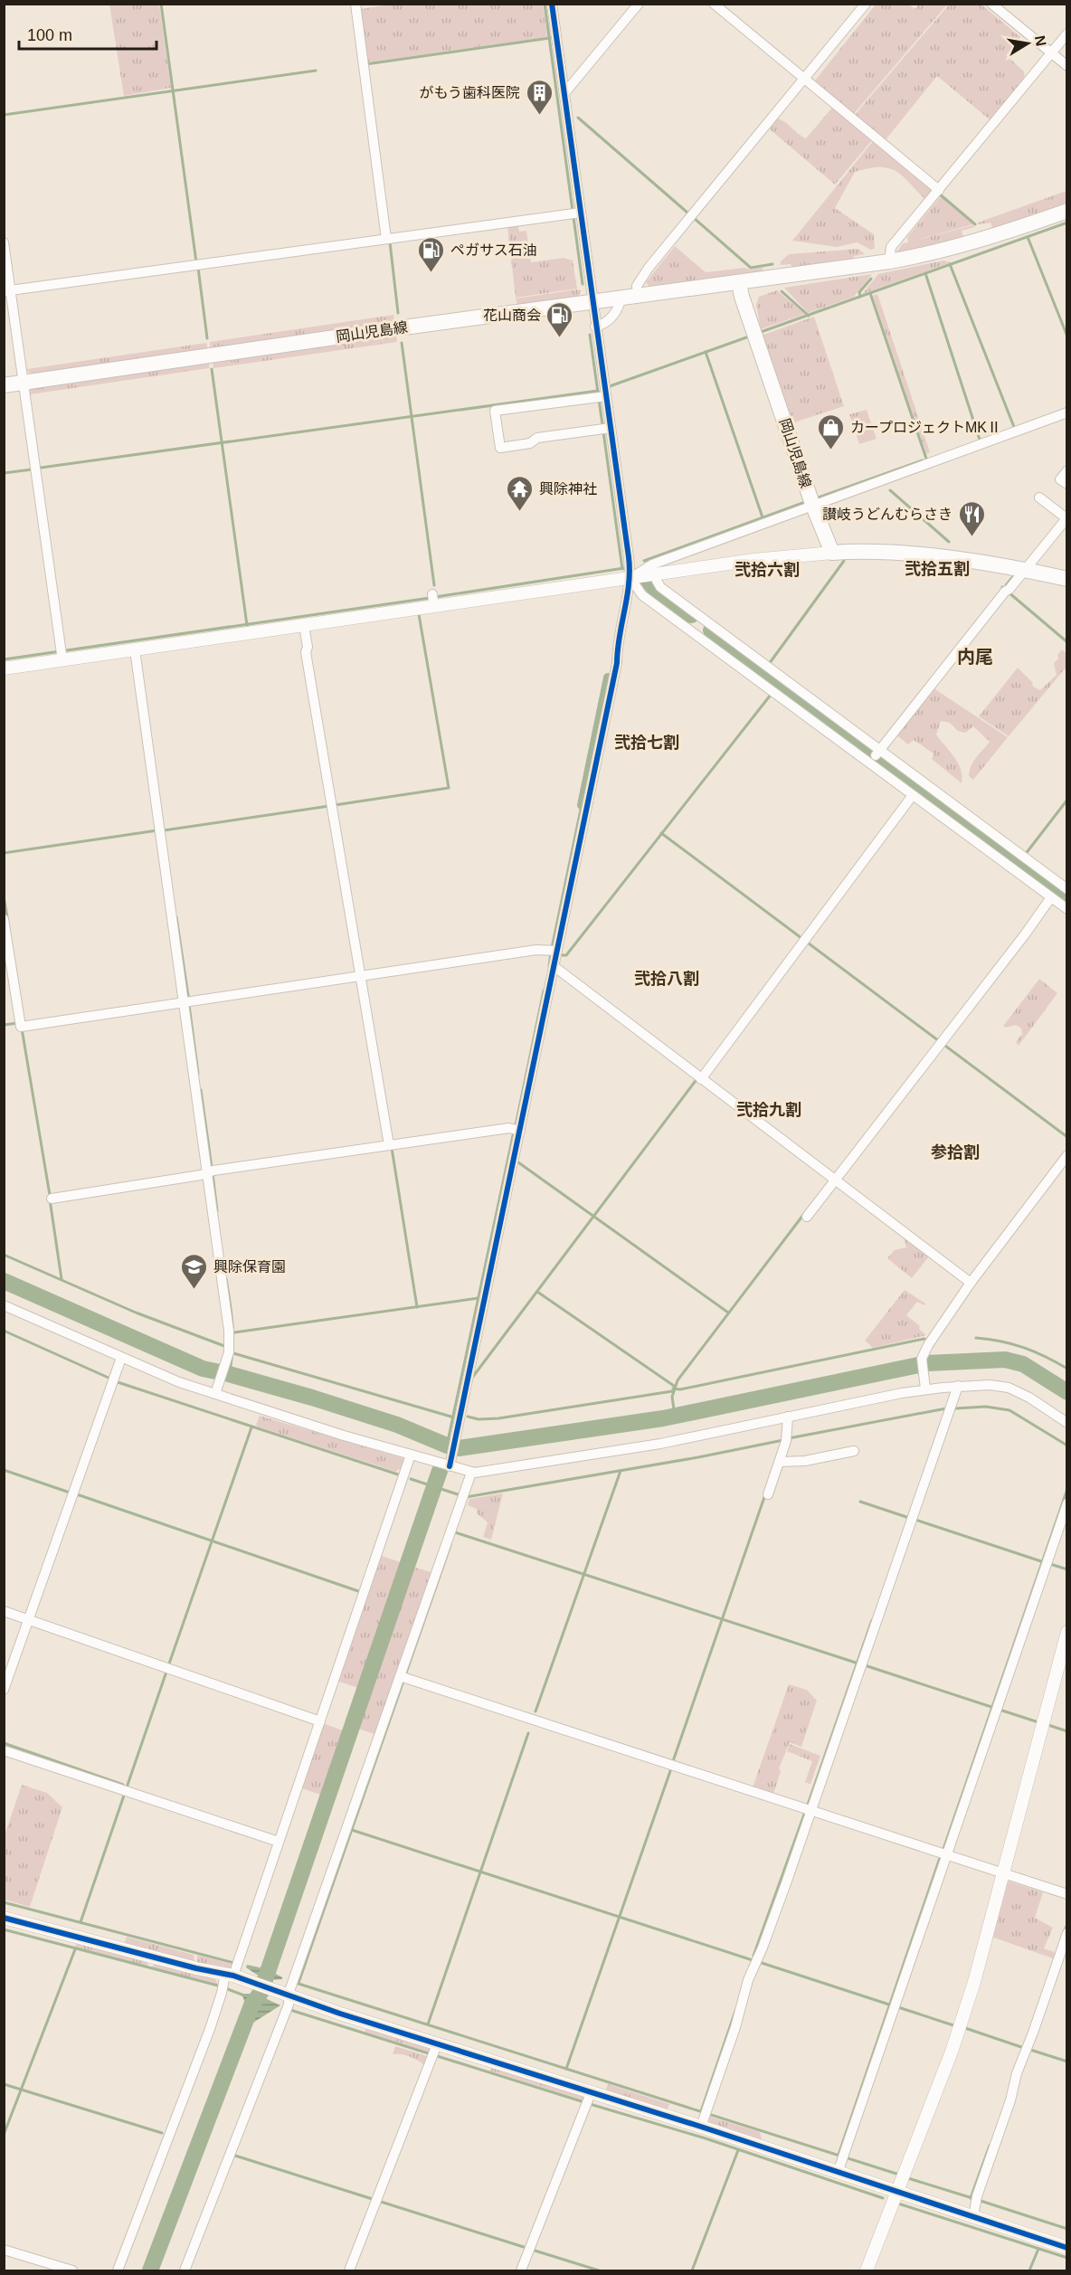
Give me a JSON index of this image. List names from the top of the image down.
{
  "streets": {
    "main road": ["岡山児島線"]
  },
  "districts": [
    "弐拾五割",
    "弐拾六割",
    "内尾",
    "弐拾七割",
    "弐拾八割",
    "弐拾九割",
    "参拾割"
  ],
  "places": {
    "building": ["がもう歯科医院"],
    "fuel station": ["ペガサス石油", "花山商会"],
    "shop": ["カープロジェクトMKⅡ"],
    "temple": ["興除神社"],
    "restaurant": ["讃岐うどんむらさき"],
    "school or university": ["興除保育園"]
  },
  "scale_bar": "100 m",
  "north": "right"
}
